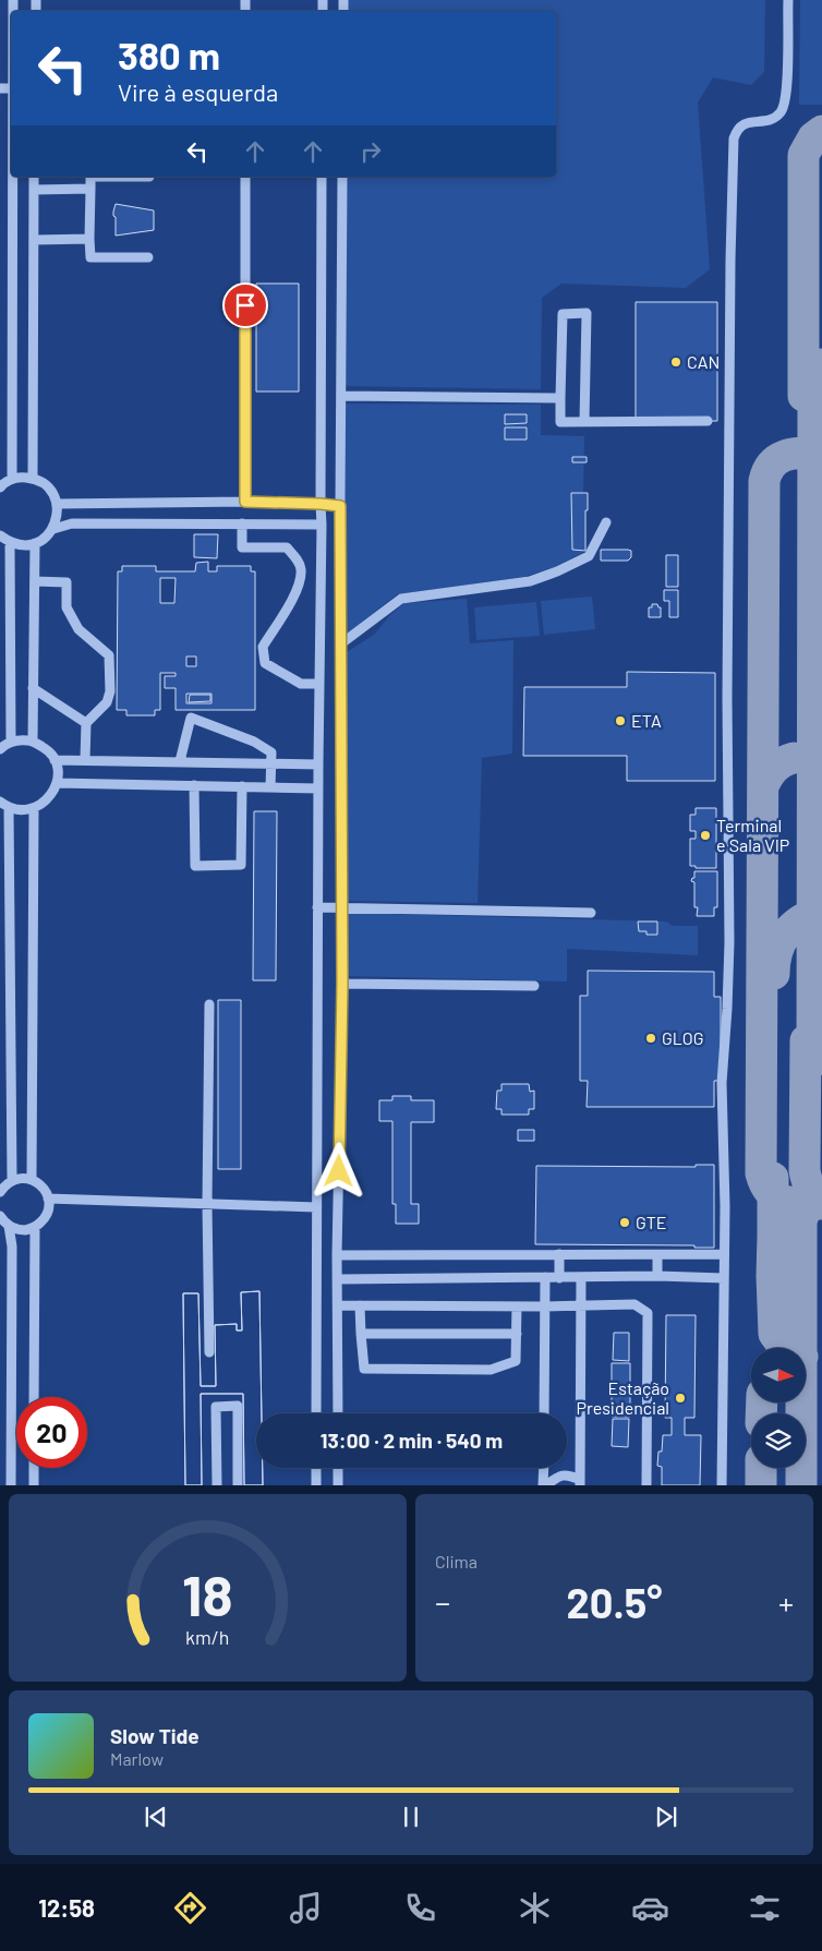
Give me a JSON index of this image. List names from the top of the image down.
{
  "places": [
    "CAN",
    "ETA",
    "Terminal e Sala VIP",
    "GLOG",
    "GTE",
    "Estação Presidencial"
  ],
  "north": "right",
  "page": {
    "turn": ["380 m", "Vire à esquerda"],
    "limit": "20",
    "trip": "13:00 · 2 min · 540 m",
    "tile": "Clima",
    "heat": ["−", "20.5°", "+"],
    "song": ["Slow Tide", "Marlow"],
    "tabs": "12:58",
    "gauge": ["18", "km/h"]
  }
}
